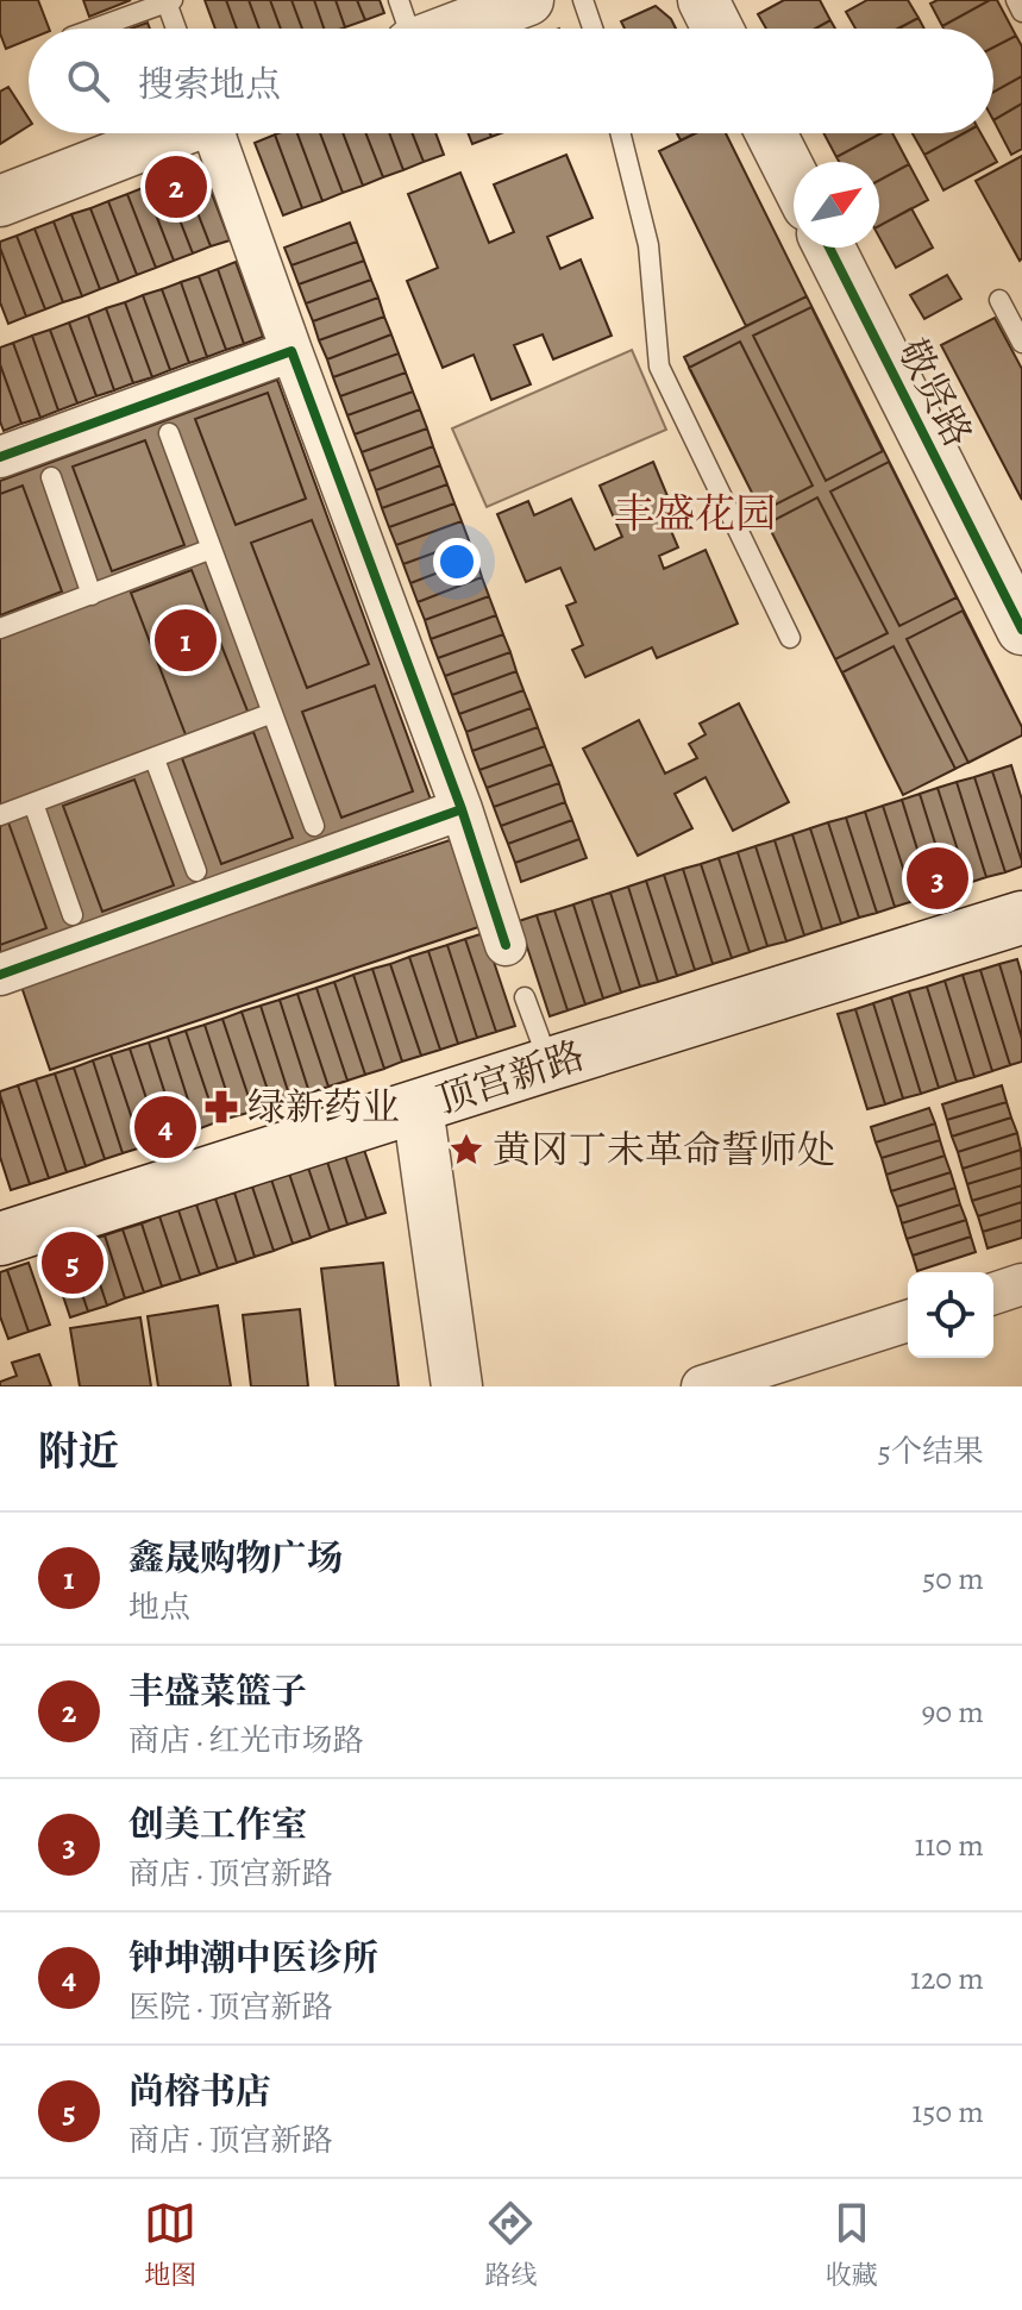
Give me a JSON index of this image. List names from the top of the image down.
{
  "streets": {
    "main road": ["顶宫新路"],
    "street": ["敬贤路"]
  },
  "districts": ["丰盛花园"],
  "places": {
    "pharmacy": ["绿新药业"],
    "place": ["黄冈丁未革命誓师处"]
  },
  "north": "top right",
  "page": {
    "search": "搜索地点",
    "pins": [
      "2",
      "1",
      "3",
      "4",
      "5"
    ],
    "heading": ["附近", "5个结果"],
    "list": [
      {
        "mark": "1",
        "name": "鑫晟购物广场",
        "note": "地点",
        "value": "50 m"
      },
      {
        "mark": "2",
        "name": "丰盛菜篮子",
        "note": "商店 · 红光市场路",
        "value": "90 m"
      },
      {
        "mark": "3",
        "name": "创美工作室",
        "note": "商店 · 顶宫新路",
        "value": "110 m"
      },
      {
        "mark": "4",
        "name": "钟坤潮中医诊所",
        "note": "医院 · 顶宫新路",
        "value": "120 m"
      },
      {
        "mark": "5",
        "name": "尚榕书店",
        "note": "商店 · 顶宫新路",
        "value": "150 m"
      }
    ],
    "nav": ["地图", "路线", "收藏"]
  }
}
